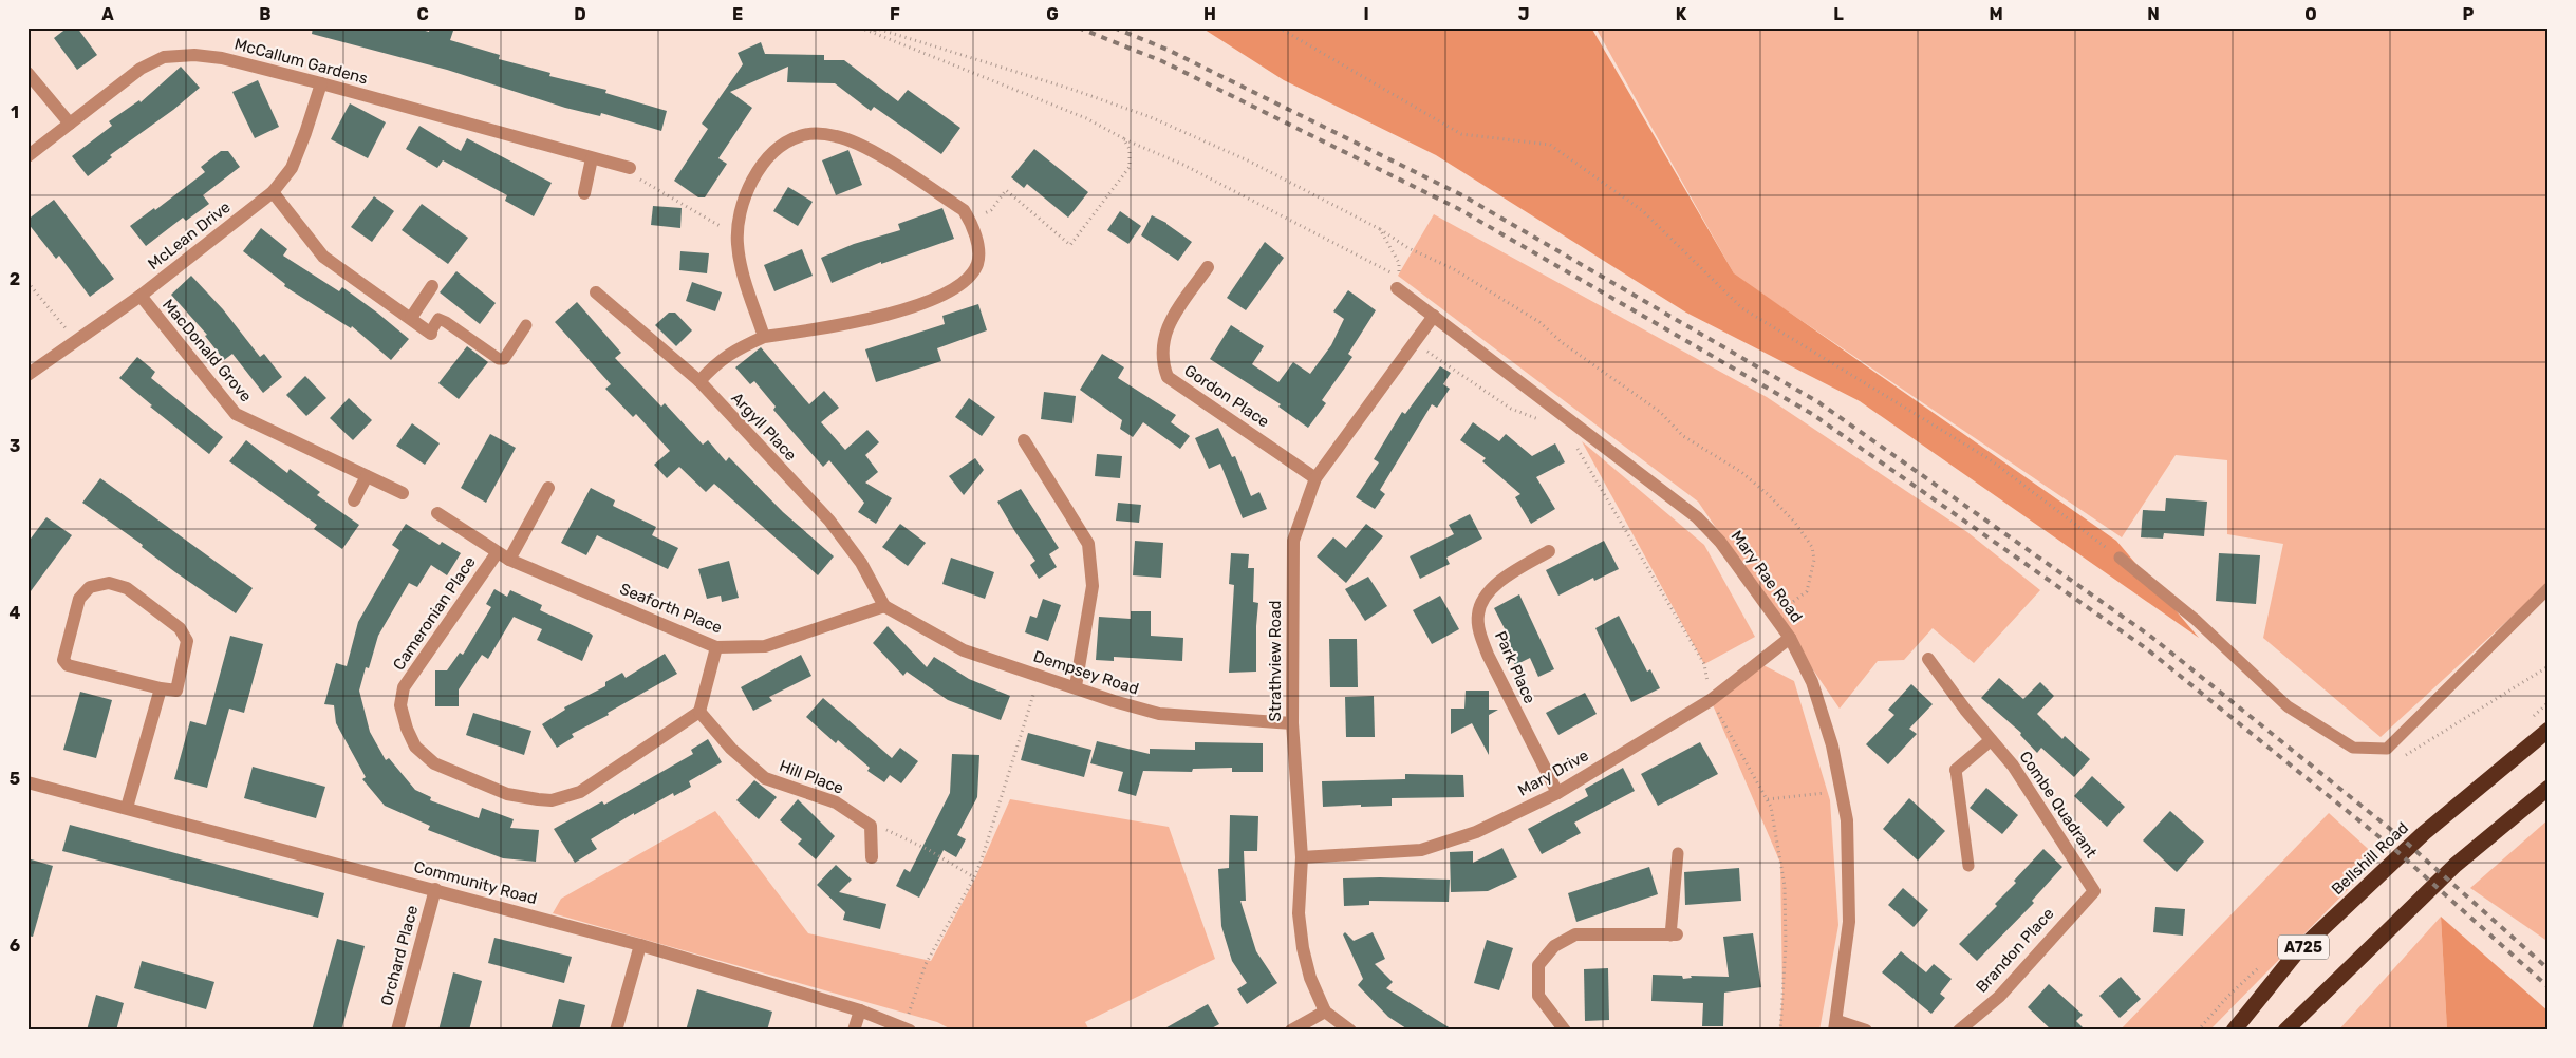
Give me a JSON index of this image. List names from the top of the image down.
{
  "streets": {
    "highway": ["Bellshill Road", "A725"],
    "street": [
      "McCallum Gardens",
      "McLean Drive",
      "MacDonald Grove",
      "Gordon Place",
      "Argyll Place",
      "Mary Rae Road",
      "Seaforth Place",
      "Cameronian Place",
      "Strathview Road",
      "Park Place",
      "Dempsey Road",
      "Mary Drive",
      "Hill Place",
      "Combe Quadrant",
      "Community Road",
      "Brandon Place",
      "Orchard Place"
    ]
  },
  "crossings": [
    ["McCallum Gardens", "McLean Drive"],
    ["McLean Drive", "MacDonald Grove"],
    ["Gordon Place", "Strathview Road"],
    ["Argyll Place", "Seaforth Place"],
    ["Argyll Place", "Dempsey Road"],
    ["Mary Rae Road", "Strathview Road"],
    ["Mary Rae Road", "Mary Drive"],
    ["Seaforth Place", "Cameronian Place"],
    ["Seaforth Place", "Dempsey Road"],
    ["Cameronian Place", "Hill Place"],
    ["Strathview Road", "Dempsey Road"],
    ["Strathview Road", "Mary Drive"],
    ["Park Place", "Mary Drive"],
    ["Combe Quadrant", "Brandon Place"],
    ["Community Road", "Orchard Place"]
  ],
  "grid": {
    "columns": [
      "A",
      "B",
      "C",
      "D",
      "E",
      "F",
      "G",
      "H",
      "I",
      "J",
      "K",
      "L",
      "M",
      "N",
      "O",
      "P"
    ],
    "rows": [
      "1",
      "2",
      "3",
      "4",
      "5",
      "6"
    ]
  }
}
